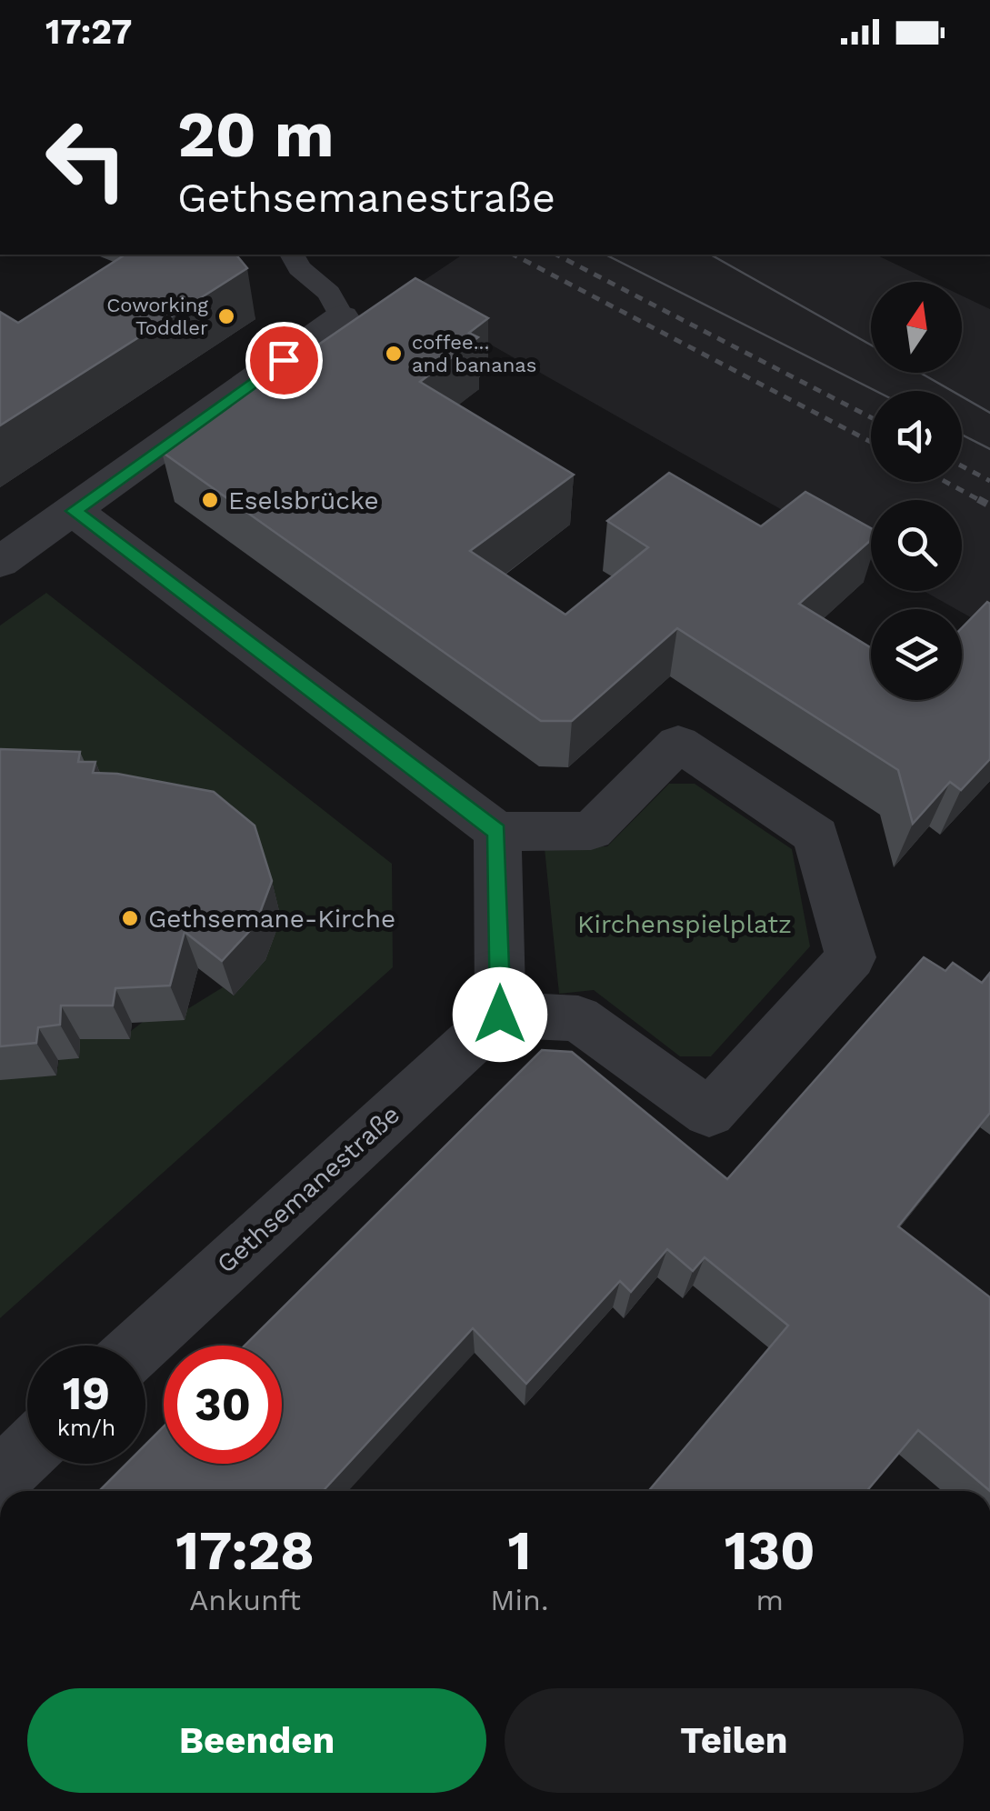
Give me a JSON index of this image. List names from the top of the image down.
{
  "streets": {
    "street": ["Gethsemanestraße"]
  },
  "parks": ["Kirchenspielplatz"],
  "places": [
    "Coworking Toddler",
    "coffee... and bananas",
    "Eselsbrücke",
    "Gethsemane-Kirche"
  ],
  "north": "top",
  "page": {
    "status": "17:27",
    "turn": ["20 m", "Gethsemanestraße"],
    "speed": "19 km/h",
    "limit": "30",
    "eta": [
      "17:28",
      "Ankunft",
      "1",
      "Min.",
      "130",
      "m"
    ],
    "buttons": ["Beenden", "Teilen"]
  }
}
